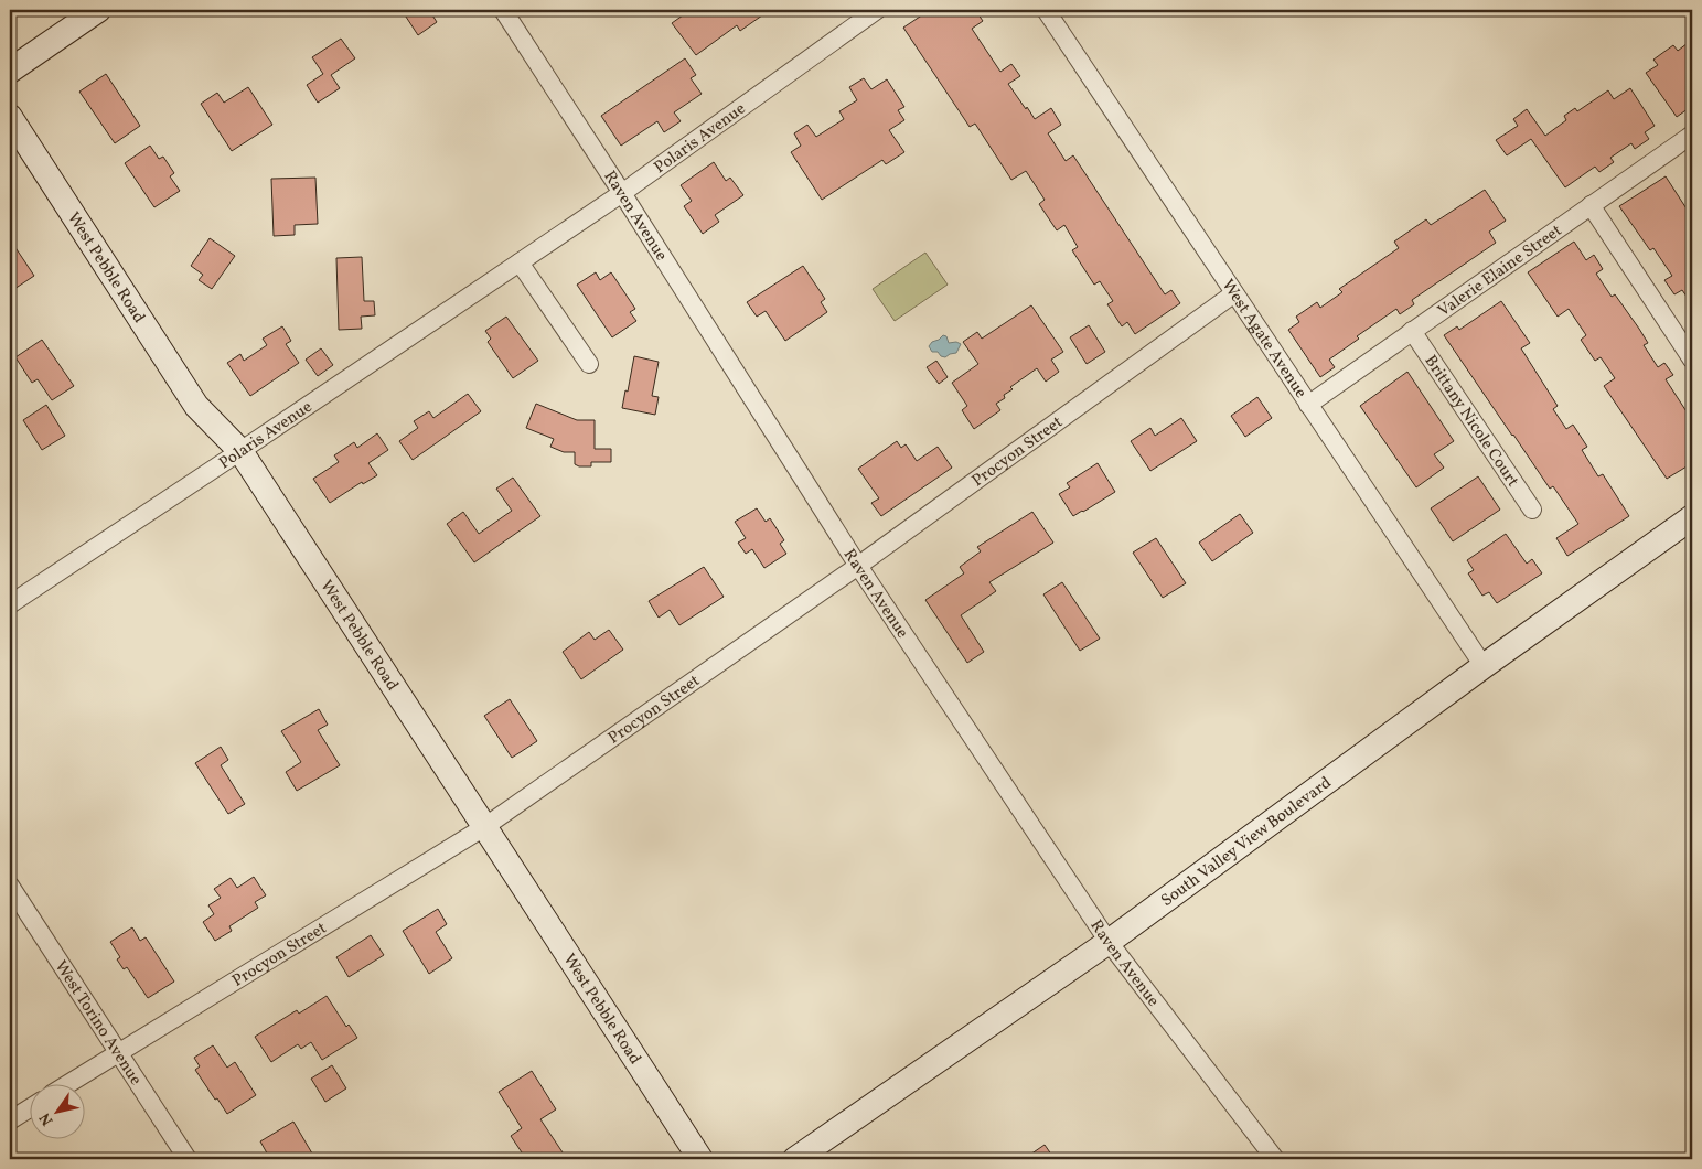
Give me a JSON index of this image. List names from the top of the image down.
{
  "streets": {
    "street": [
      "Polaris Avenue",
      "Raven Avenue",
      "West Pebble Road",
      "Valerie Elaine Street",
      "West Agate Avenue",
      "Brittany Nicole Court",
      "Procyon Street",
      "South Valley View Boulevard",
      "West Torino Avenue"
    ]
  },
  "crossings": [
    ["Polaris Avenue", "Raven Avenue"],
    ["Polaris Avenue", "West Pebble Road"],
    ["Raven Avenue", "Procyon Street"],
    ["Raven Avenue", "South Valley View Boulevard"],
    ["West Pebble Road", "Procyon Street"],
    ["Valerie Elaine Street", "West Agate Avenue"],
    ["Valerie Elaine Street", "Brittany Nicole Court"],
    ["West Agate Avenue", "Procyon Street"],
    ["West Agate Avenue", "South Valley View Boulevard"],
    ["Procyon Street", "West Torino Avenue"]
  ],
  "north": "bottom left"
}
